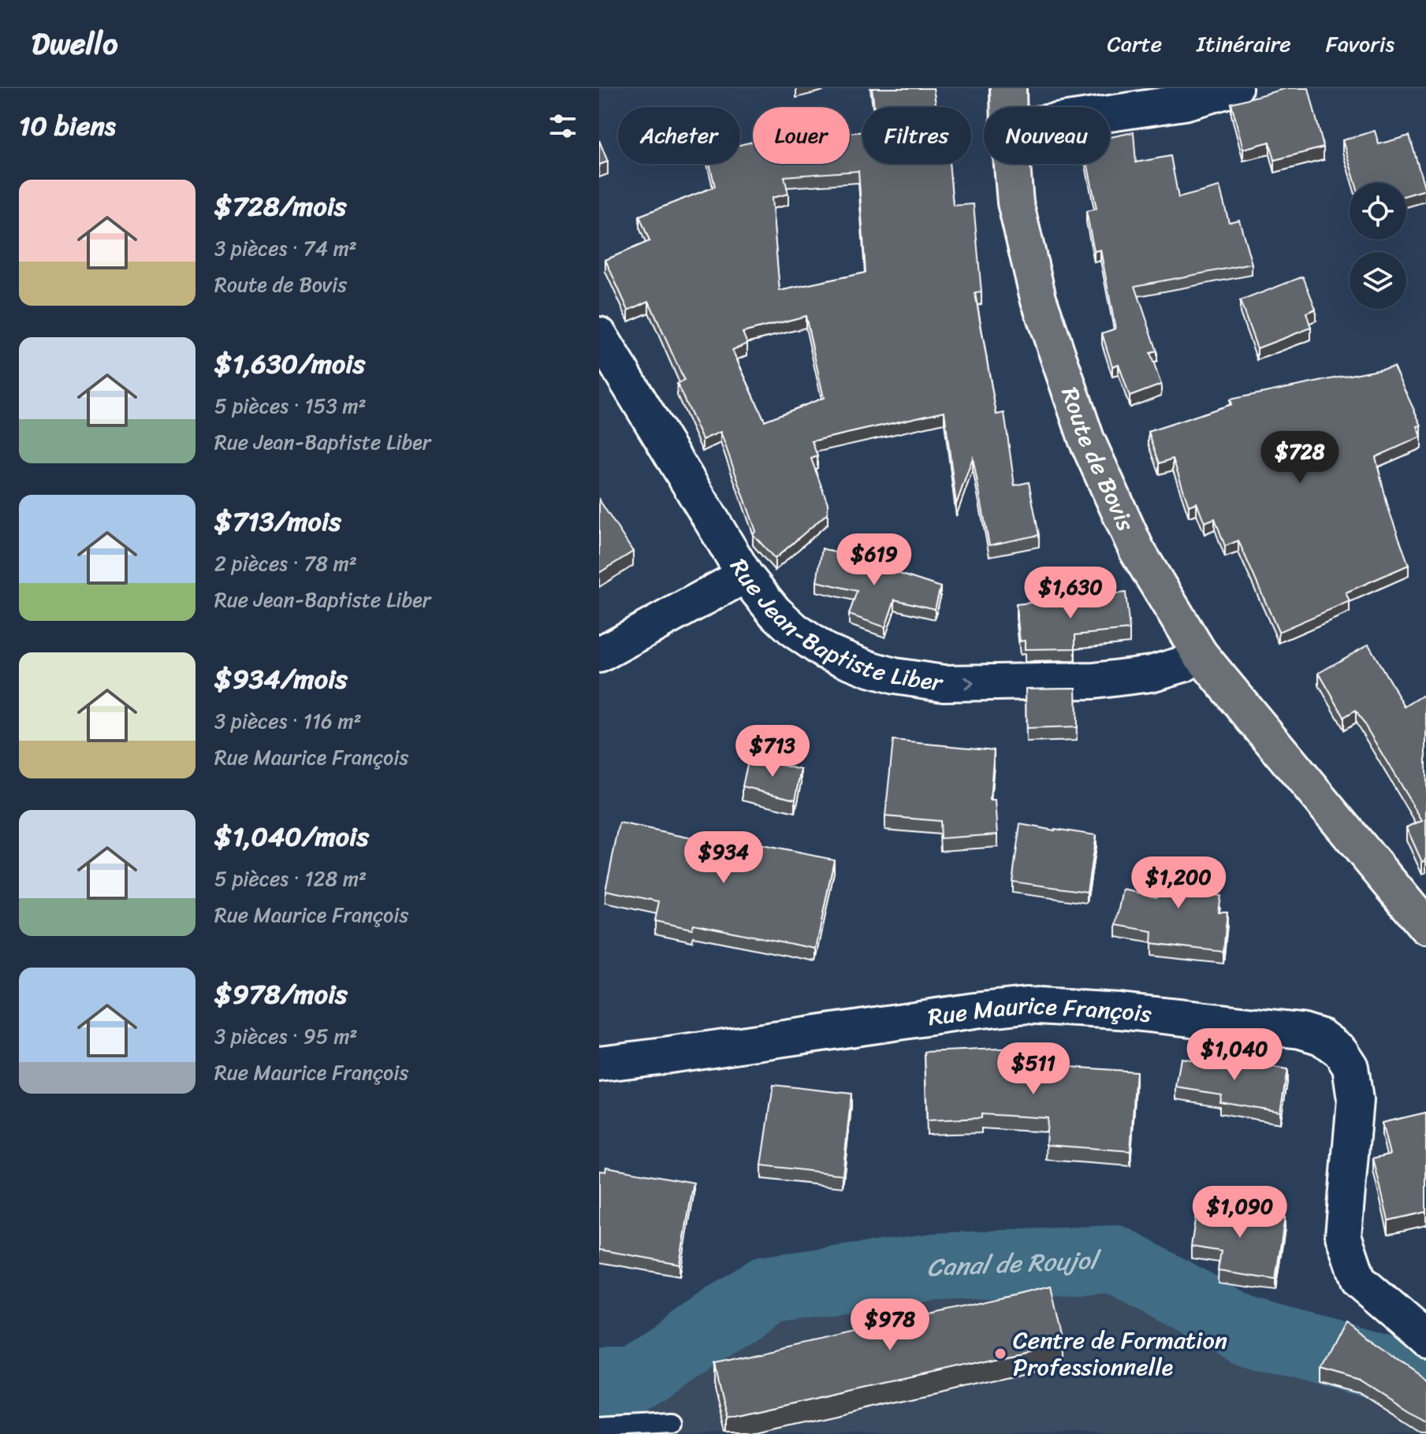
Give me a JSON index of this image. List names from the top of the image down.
{
  "streets": {
    "main road": ["Route de Bovis"],
    "street": ["Rue Jean-Baptiste Liber", "Rue Maurice François"]
  },
  "crossings": [
    ["Route de Bovis", "Rue Jean-Baptiste Liber"]
  ],
  "one_way": ["Rue Jean-Baptiste Liber"],
  "water": ["Canal de Roujol"],
  "places": ["Centre de Formation Professionnelle"],
  "page": {
    "header": "Dwello",
    "nav": ["Carte", "Itinéraire", "Favoris"],
    "heading": "10 biens",
    "chip": [
      "Acheter",
      "Louer",
      "Filtres",
      "Nouveau"
    ],
    "list": [
      {
        "name": "$728/mois",
        "note": "3 pièces · 74 m² · Route de Bovis"
      },
      {
        "name": "$1,630/mois",
        "note": "5 pièces · 153 m² · Rue Jean-Baptiste Liber"
      },
      {
        "name": "$713/mois",
        "note": "2 pièces · 78 m² · Rue Jean-Baptiste Liber"
      },
      {
        "name": "$934/mois",
        "note": "3 pièces · 116 m² · Rue Maurice François"
      },
      {
        "name": "$1,040/mois",
        "note": "5 pièces · 128 m² · Rue Maurice François"
      },
      {
        "name": "$978/mois",
        "note": "3 pièces · 95 m² · Rue Maurice François"
      }
    ],
    "price": [
      "$728",
      "$619",
      "$1,630",
      "$713",
      "$934",
      "$1,200",
      "$1,040",
      "$511",
      "$1,090",
      "$978"
    ]
  }
}
